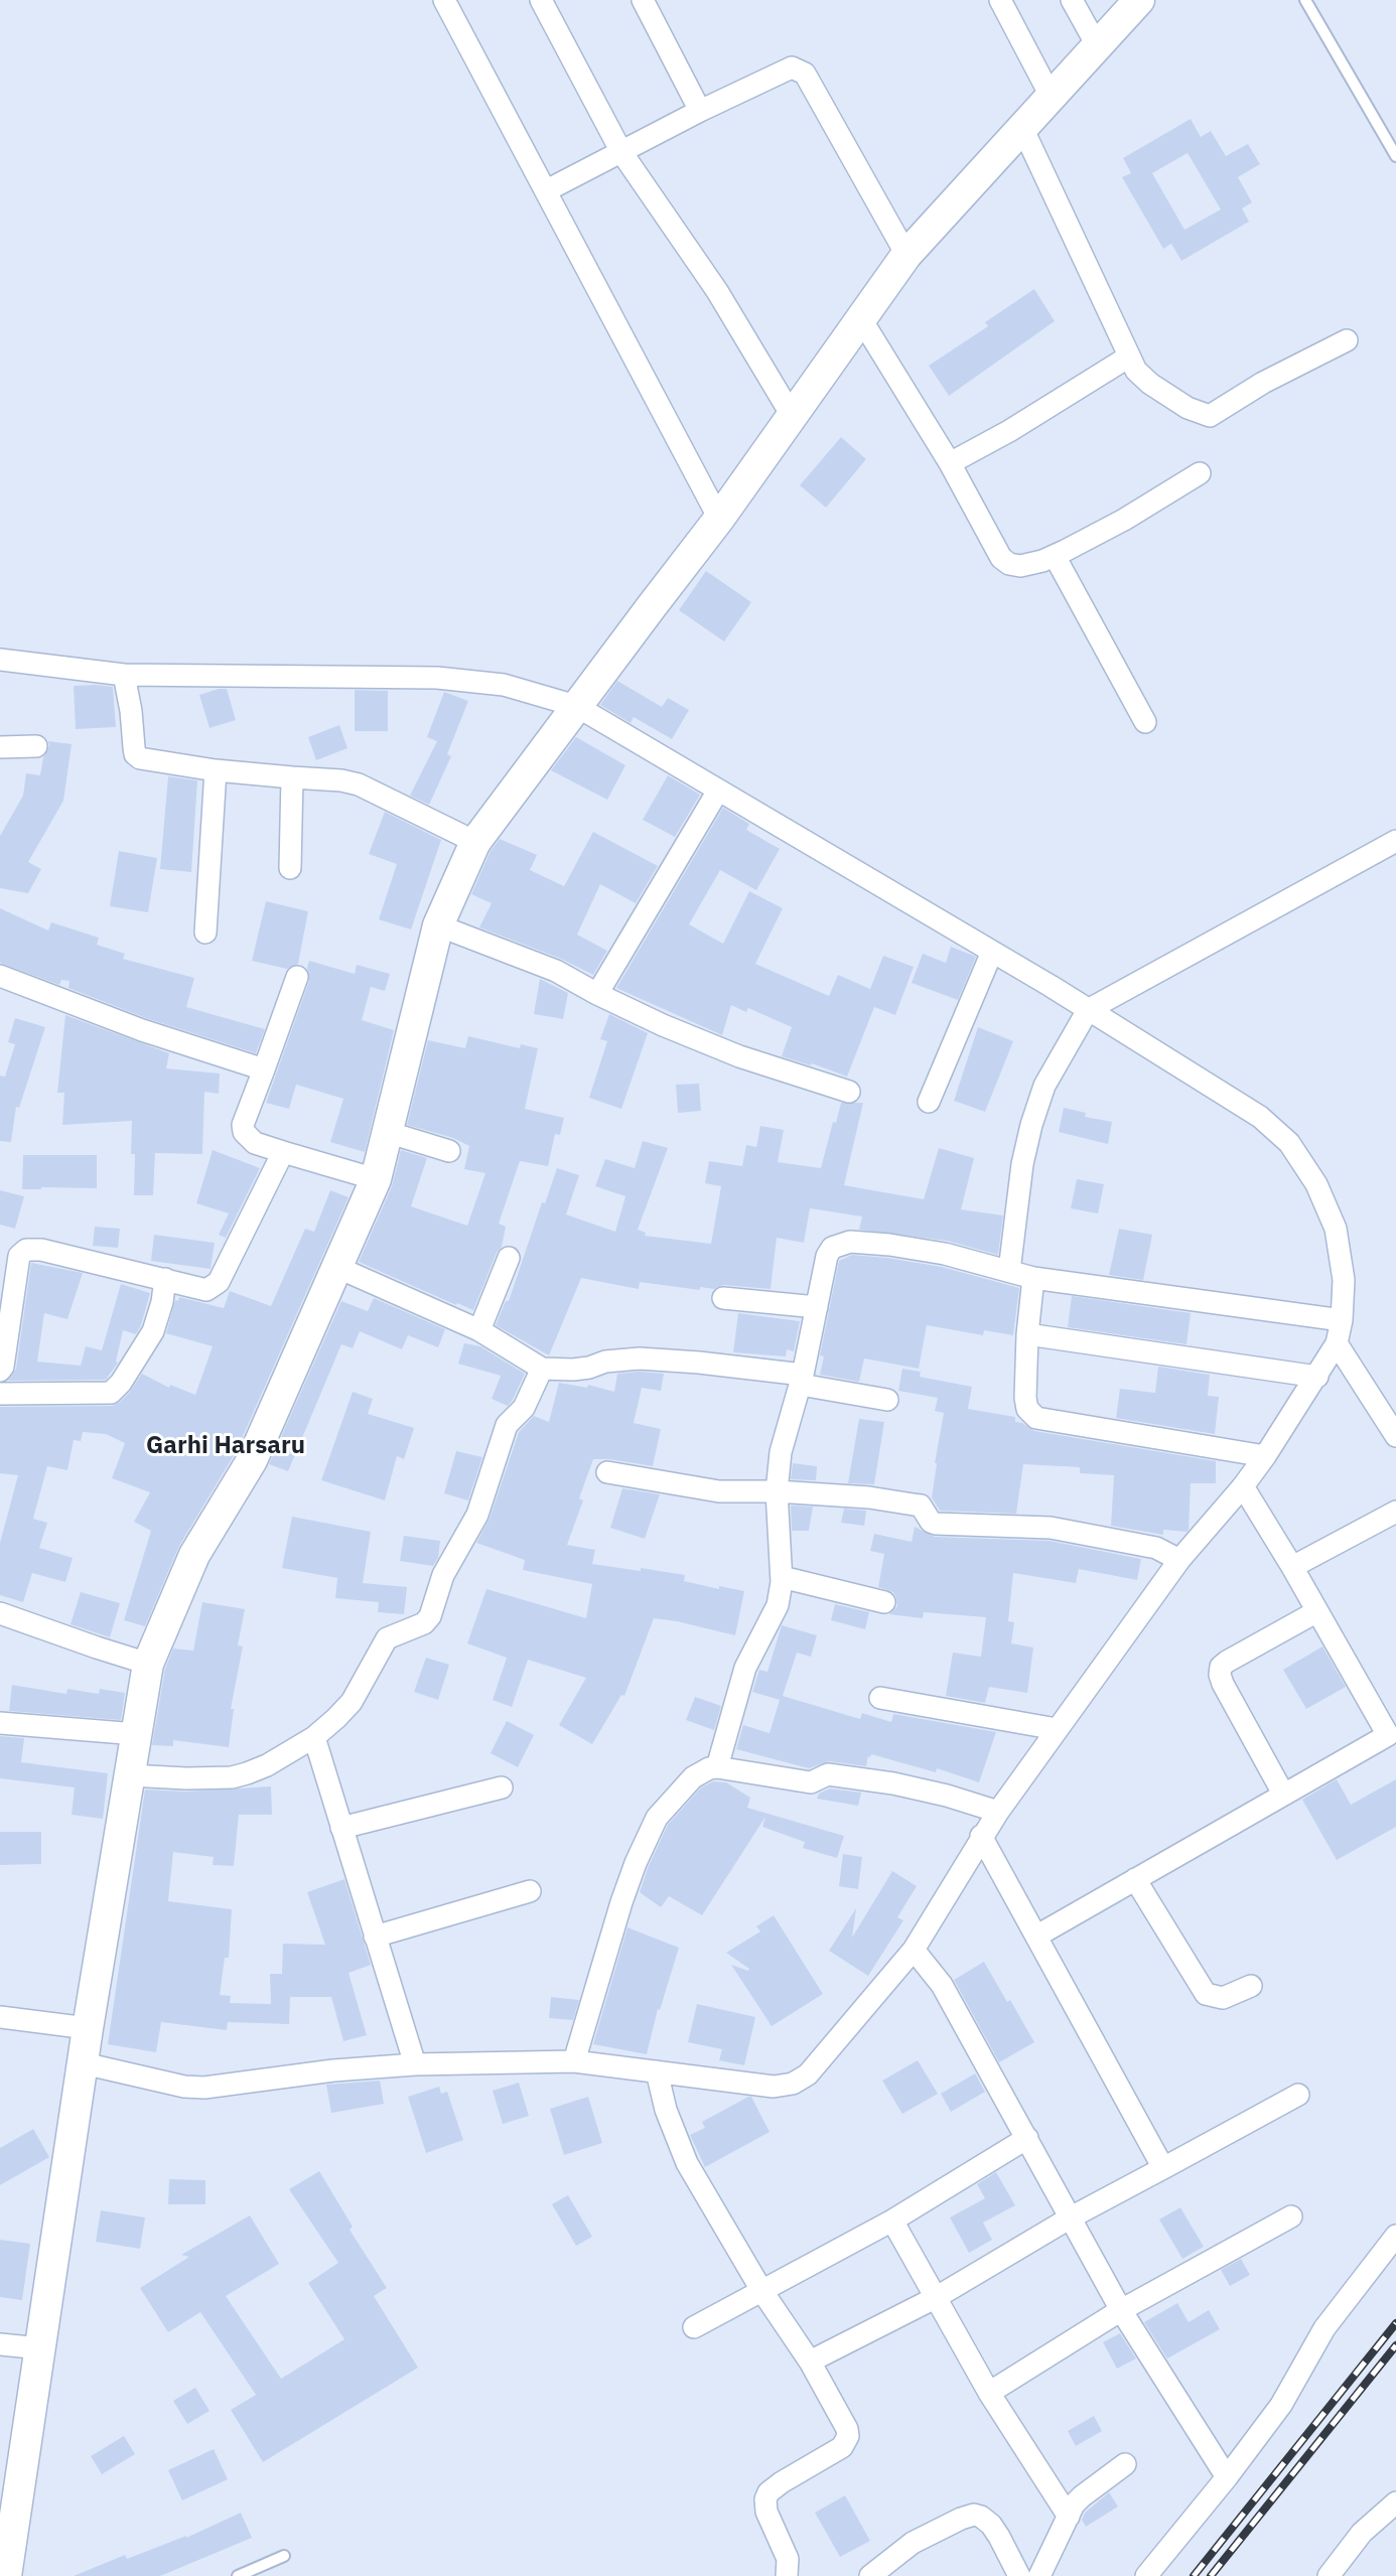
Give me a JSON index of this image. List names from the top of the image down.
{
  "districts": ["Garhi Harsaru"]
}
